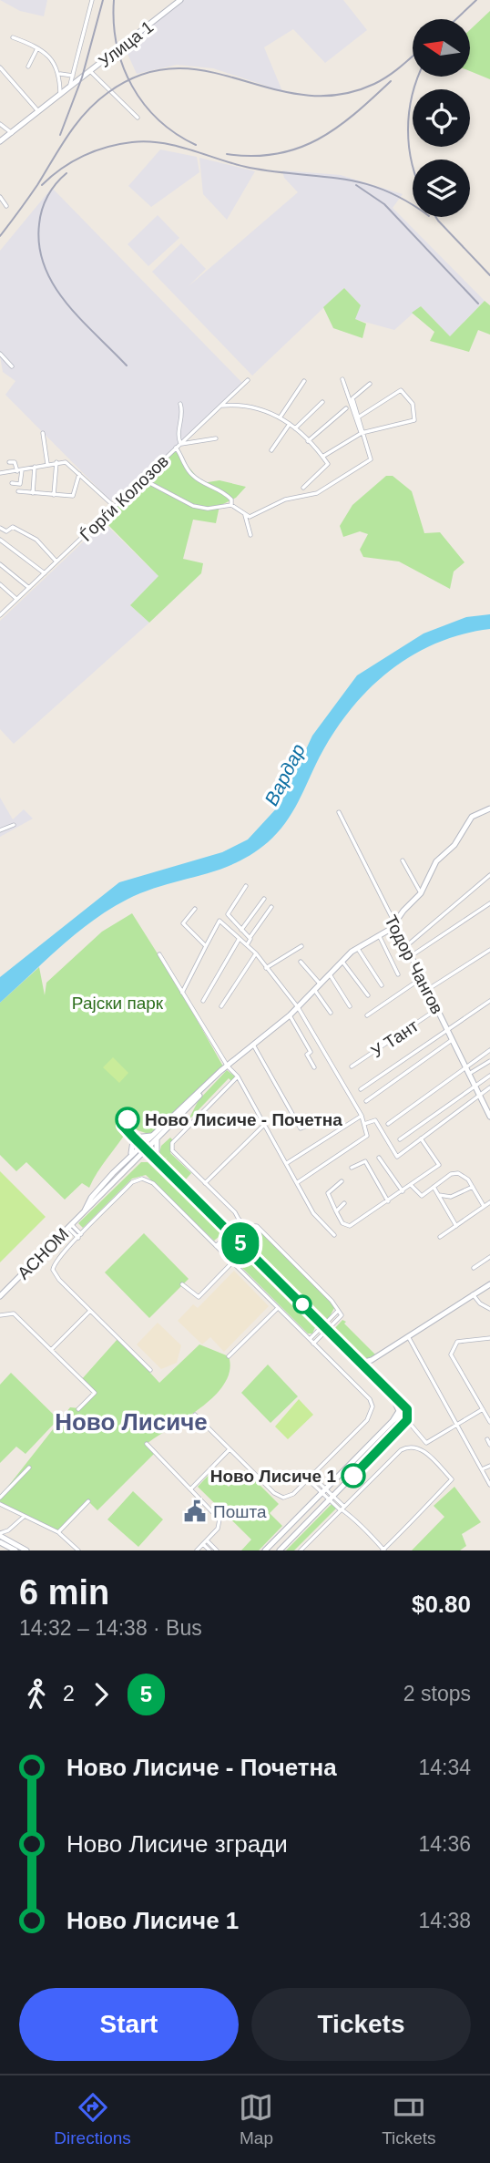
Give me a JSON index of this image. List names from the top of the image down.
{
  "streets": {
    "street": [
      "Улица 1",
      "Ѓорѓи Колозов",
      "Тодор Чангов",
      "У Тант",
      "АСНОМ"
    ]
  },
  "crossings": [
    ["Тодор Чангов", "У Тант"]
  ],
  "districts": ["Ново Лисиче"],
  "water": ["Вардар"],
  "parks": ["Рајски парк"],
  "places": {
    "other": ["Ново Лисиче - Почетна", "Ново Лисиче 1"],
    "public building": ["Пошта"]
  },
  "lines": ["bus line 5"],
  "north": "left",
  "page": {
    "on_map": "5",
    "heading": ["6 min", "14:32 – 14:38 · Bus", "$0.80"],
    "legs": ["2", "5", "2 stops"],
    "list": [
      {
        "name": "Ново Лисиче - Почетна",
        "value": "14:34"
      },
      {
        "name": "Ново Лисиче згради",
        "value": "14:36"
      },
      {
        "name": "Ново Лисиче 1",
        "value": "14:38"
      }
    ],
    "buttons": ["Start", "Tickets"],
    "tabs": ["Directions", "Map", "Tickets"]
  }
}
